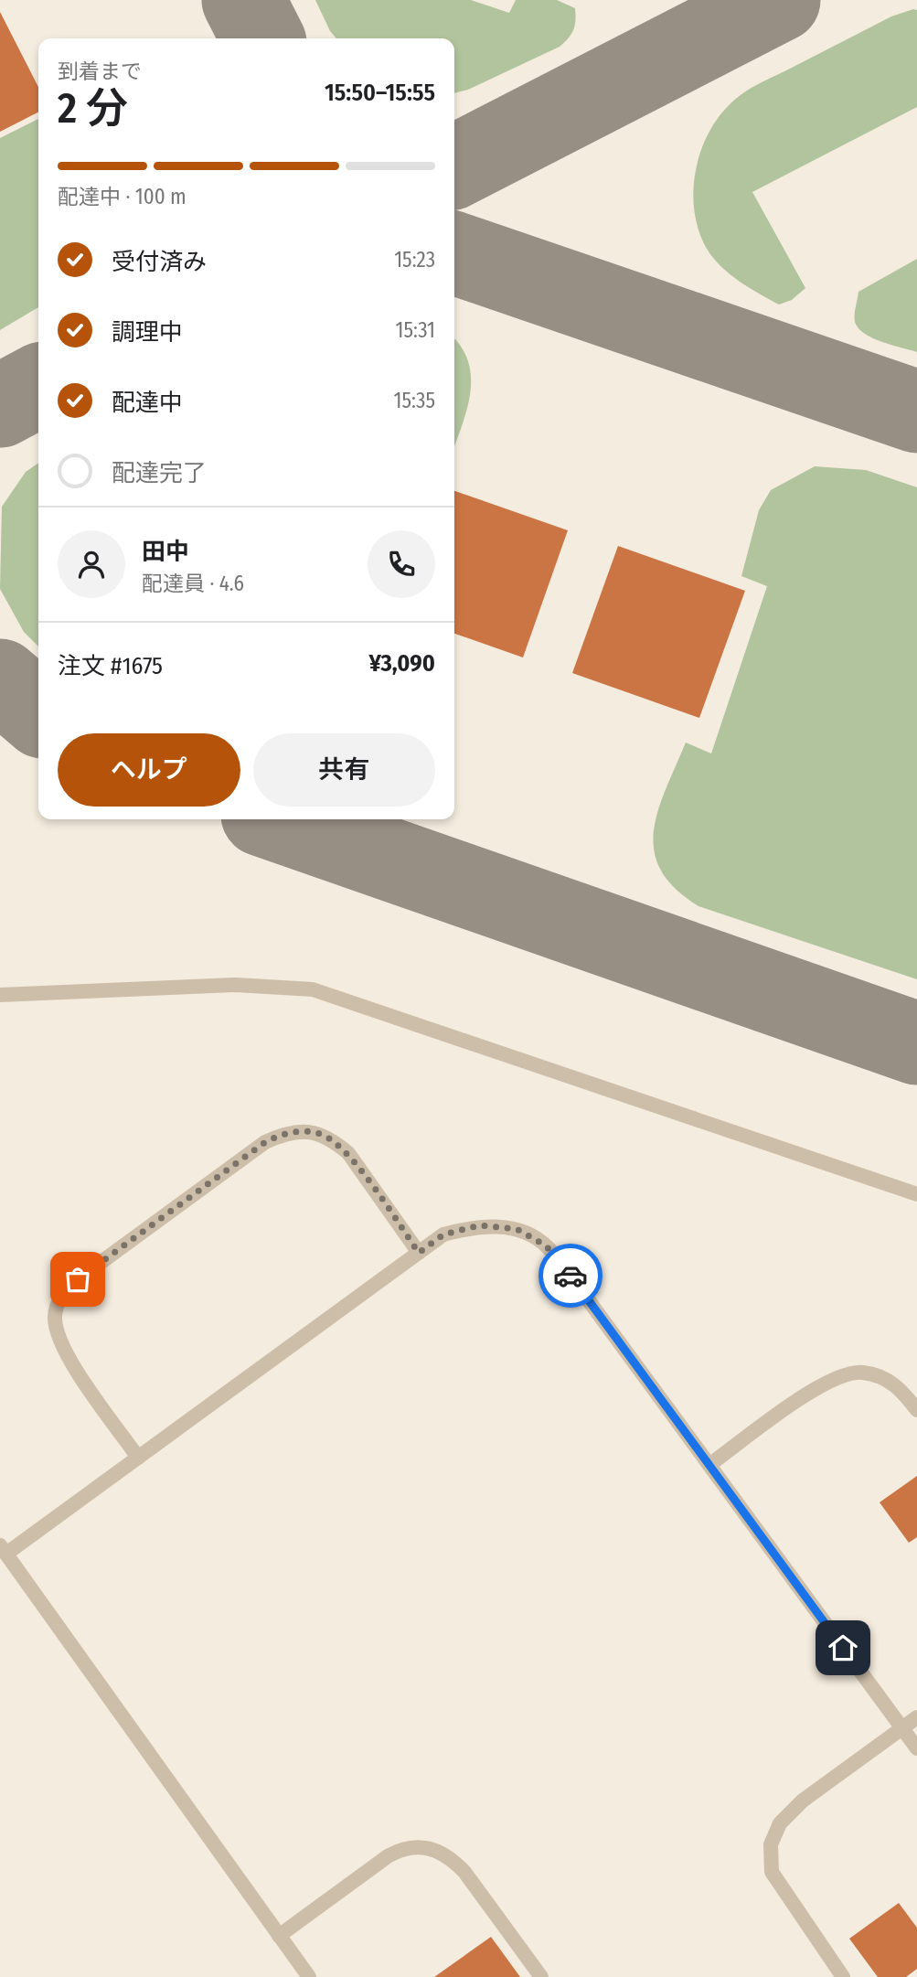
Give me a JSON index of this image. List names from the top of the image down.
{
  "page": {
    "heading": ["2 分", "到着まで", "15:50–15:55"],
    "panel": [
      "田中",
      "配達員 · 4.6",
      "注文 #1675",
      "¥3,090"
    ],
    "bar": "配達中 · 100 m",
    "list": [
      ["受付済み", "15:23"],
      ["調理中", "15:31"],
      ["配達中", "15:35"],
      "配達完了"
    ],
    "buttons": ["ヘルプ", "共有"]
  }
}
